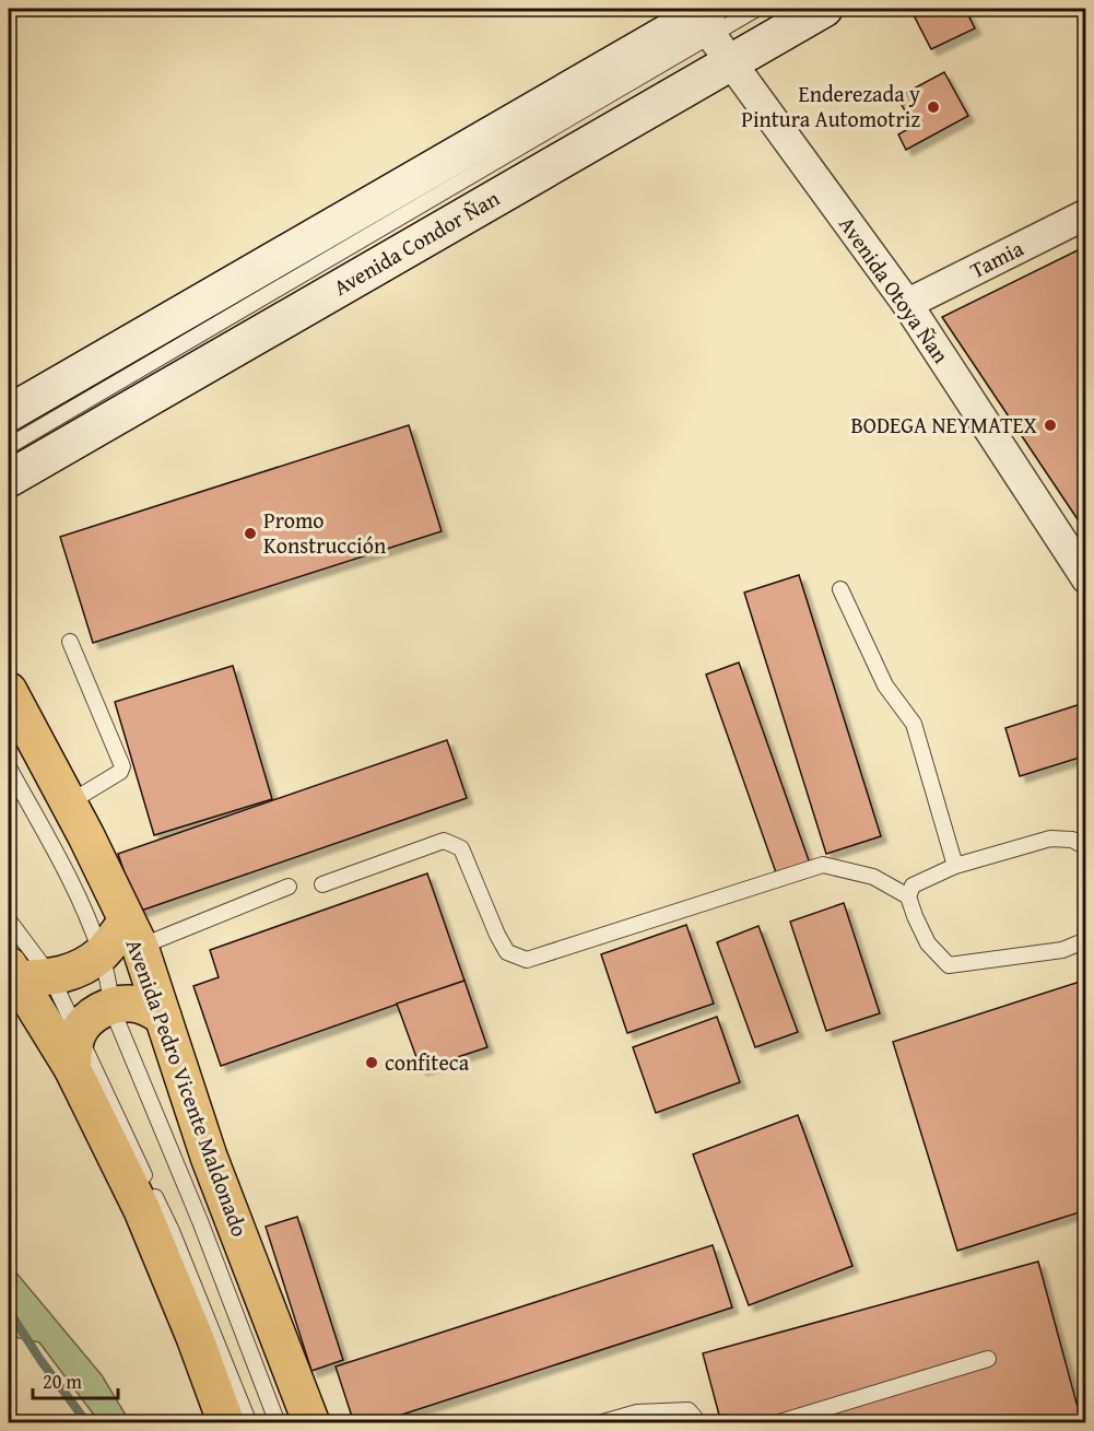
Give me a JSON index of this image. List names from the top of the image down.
{
  "streets": {
    "main road": ["Avenida Condor Ñan", "Avenida Pedro Vicente Maldonado"],
    "street": ["Tamia", "Avenida Otoya Ñan"]
  },
  "crossings": [
    ["Avenida Condor Ñan", "Avenida Otoya Ñan"],
    ["Tamia", "Avenida Otoya Ñan"]
  ],
  "places": [
    "Enderezada y Pintura Automotriz",
    "BODEGA NEYMATEX",
    "Promo Konstrucción",
    "confiteca"
  ],
  "scale_bar": "20 m"
}
